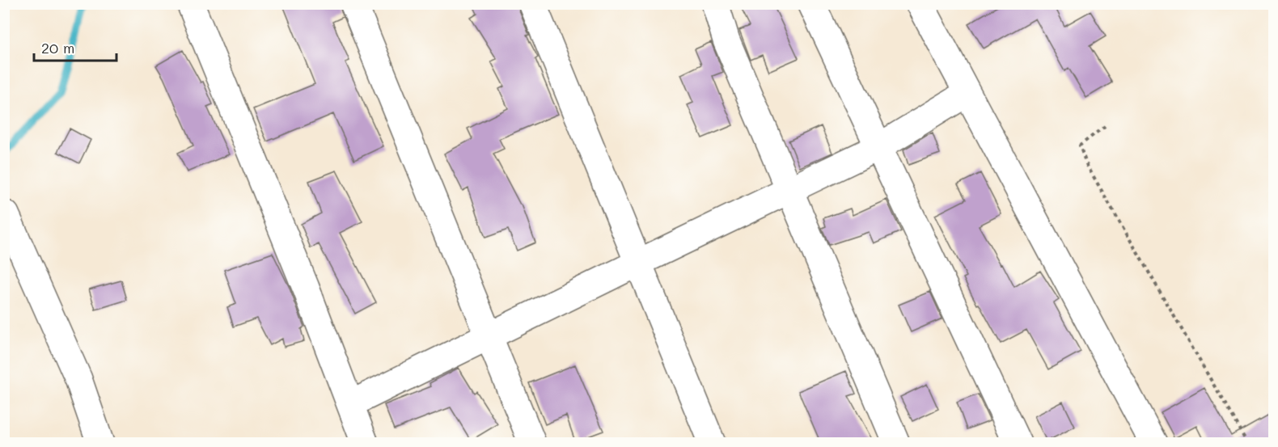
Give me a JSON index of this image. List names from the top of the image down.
{
  "scale_bar": "20 m"
}
